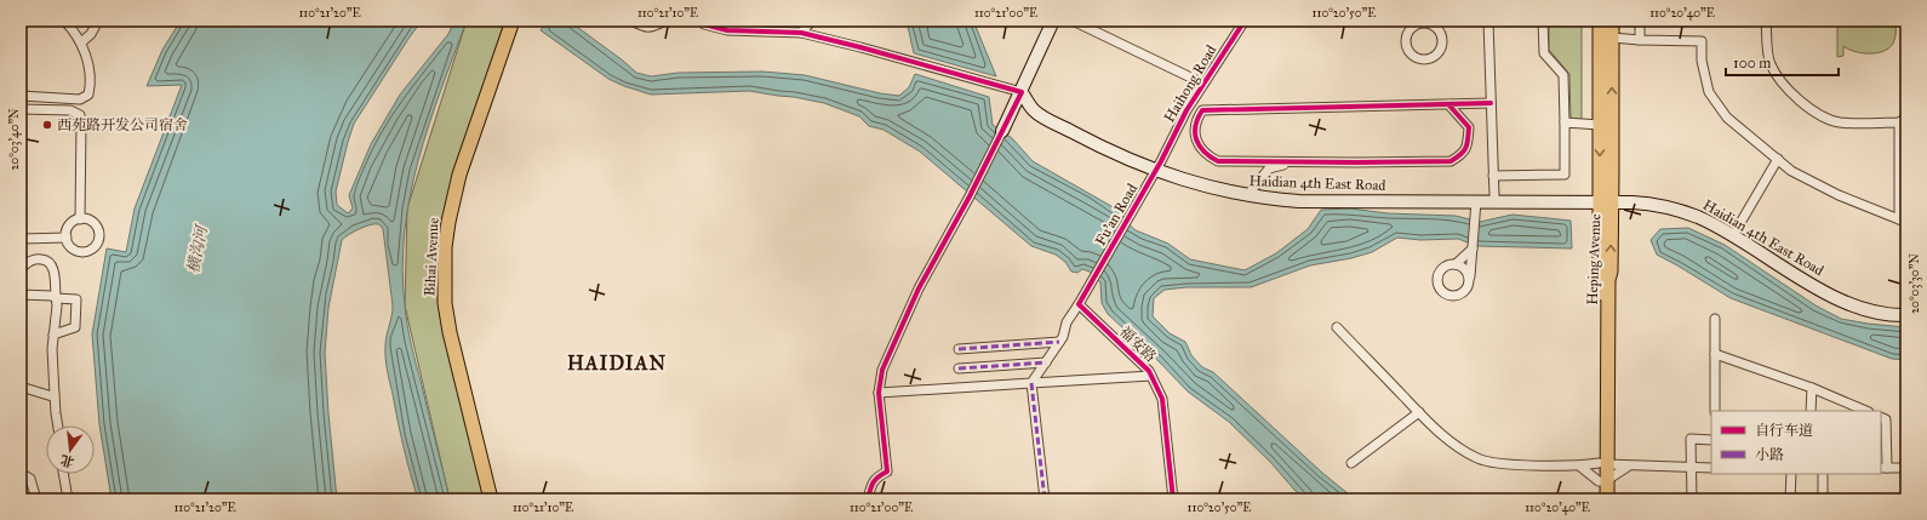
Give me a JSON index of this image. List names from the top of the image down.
{
  "streets": {
    "main road": ["Haidian 4th East Road", "Bihai Avenue", "Heping Avenue"],
    "street": ["Haihong Road", "Fu'an Road", "福安路"]
  },
  "crossings": [
    ["Haihong Road", "Haidian 4th East Road"],
    ["Haihong Road", "Fu'an Road"],
    ["Haidian 4th East Road", "Fu'an Road"],
    ["Haidian 4th East Road", "Heping Avenue"],
    ["Fu'an Road", "福安路"]
  ],
  "districts": ["HAIDIAN"],
  "water": ["横沟河"],
  "places": ["西苑路开发公司宿舍"],
  "legend": ["自行车道", "小路"],
  "scale_bar": "100 m",
  "north": "bottom",
  "coordinates": [
    "110°21'20\"E",
    "110°21'10\"E",
    "110°21'00\"E",
    "110°20'50\"E",
    "110°20'40\"E",
    "20°03'40\"N",
    "20°03'30\"N"
  ]
}
